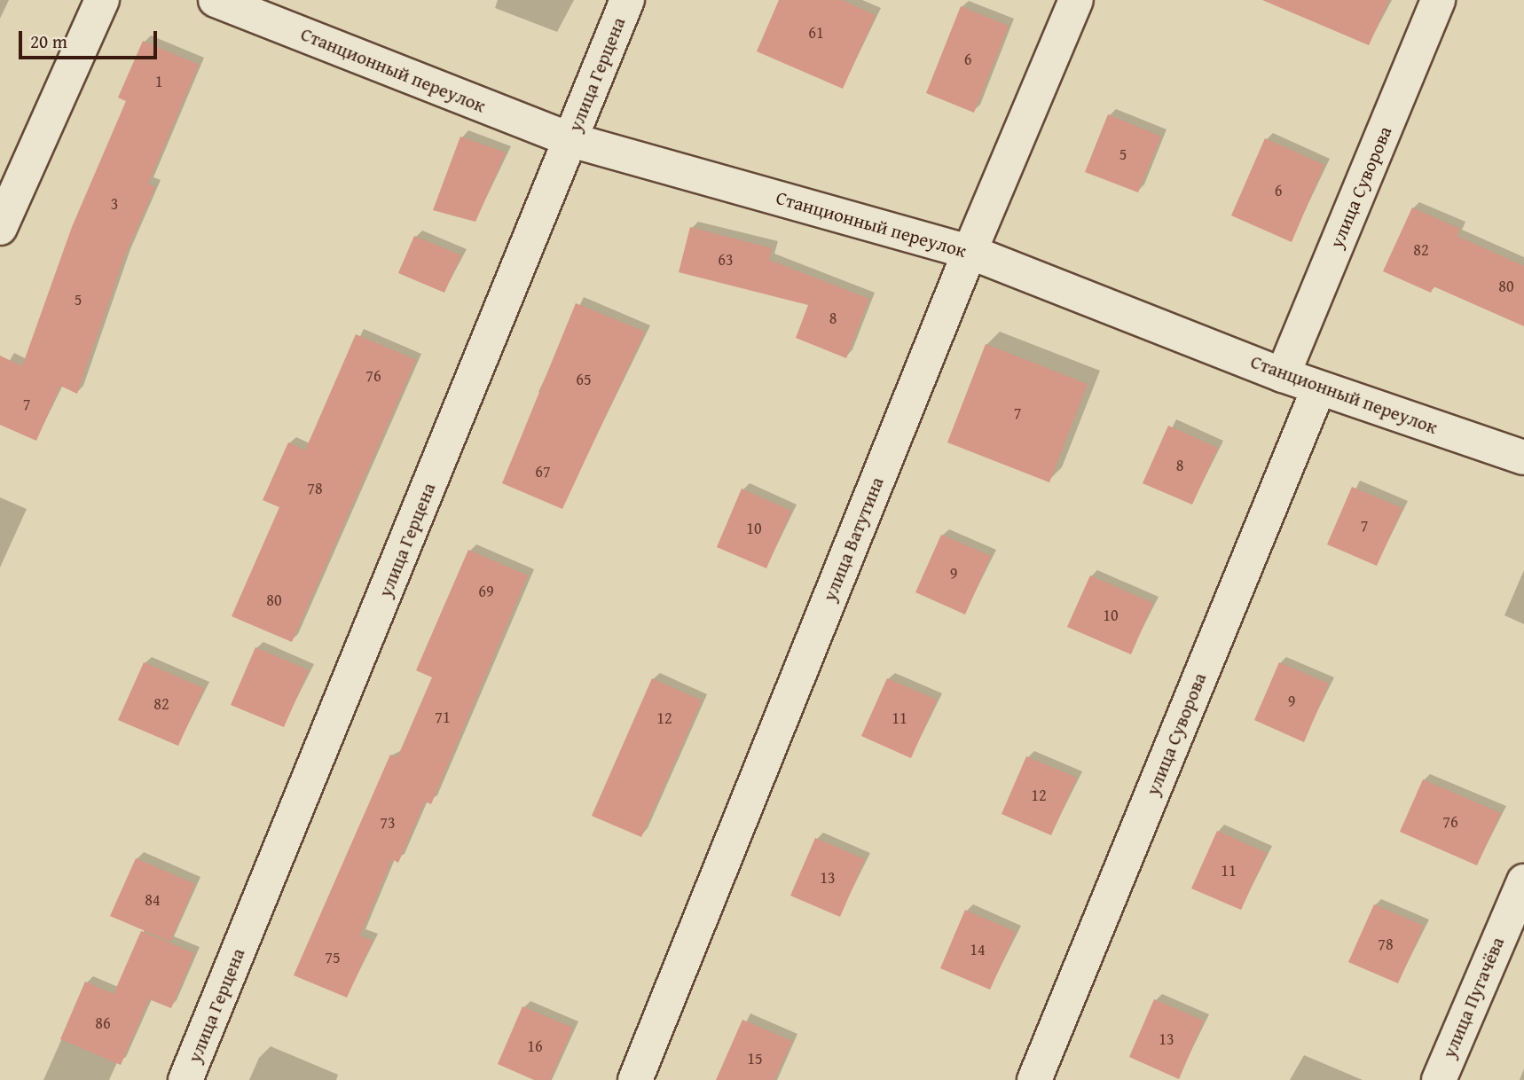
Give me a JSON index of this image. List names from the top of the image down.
{
  "streets": {
    "street": [
      "Станционный переулок",
      "улица Герцена",
      "улица Суворова",
      "улица Ватутина",
      "улица Пугачёва"
    ]
  },
  "crossings": [
    ["Станционный переулок", "улица Герцена"],
    ["Станционный переулок", "улица Суворова"],
    ["Станционный переулок", "улица Ватутина"]
  ],
  "house_numbers": [
    "61",
    "6",
    "1",
    "5",
    "6",
    "3",
    "82",
    "63",
    "80",
    "5",
    "8",
    "76",
    "65",
    "7",
    "7",
    "8",
    "67",
    "78",
    "7",
    "10",
    "9",
    "69",
    "80",
    "10",
    "9",
    "82",
    "71",
    "12",
    "11",
    "12",
    "76",
    "73",
    "11",
    "13",
    "84",
    "78",
    "14",
    "75",
    "86",
    "13",
    "16",
    "15"
  ],
  "scale_bar": "20 m"
}
